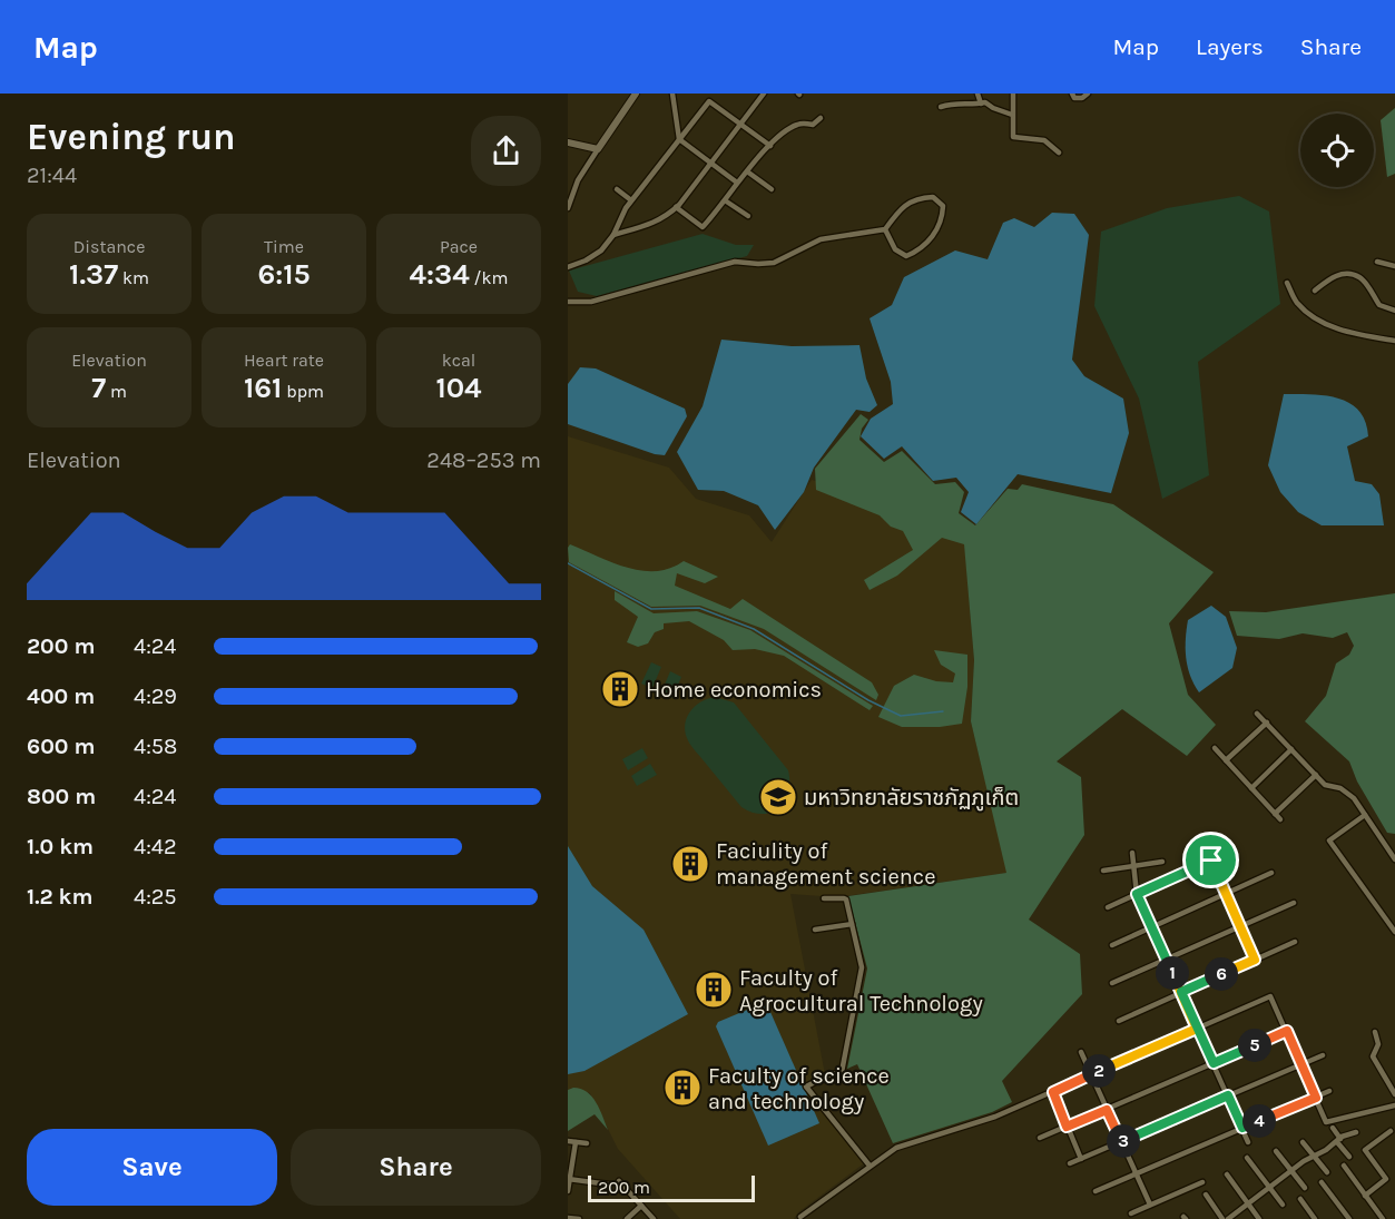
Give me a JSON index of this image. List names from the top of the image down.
{
  "places": {
    "building": [
      "Home economics",
      "Faciulity of management science",
      "Faculty of Agrocultural Technology",
      "Faculty of science and technology"
    ],
    "school or university": ["มหาวิทยาลัยราชภัฏภูเก็ต"]
  },
  "scale_bar": "200 m",
  "page": {
    "header": "Map",
    "nav": ["Map", "Layers", "Share"],
    "heading": ["Evening run", "21:44"],
    "stats": [
      ["Distance", "1.37 km"],
      ["Time", "6:15"],
      ["Pace", "4:34 /km"],
      ["Elevation", "7 m"],
      ["Heart rate", "161 bpm"],
      ["kcal", "104"]
    ],
    "chart": ["Elevation", "248–253 m"],
    "list": [
      {
        "name": "200 m",
        "note": "4:24"
      },
      {
        "name": "400 m",
        "note": "4:29"
      },
      {
        "name": "600 m",
        "note": "4:58"
      },
      {
        "name": "800 m",
        "note": "4:24"
      },
      {
        "name": "1.0 km",
        "note": "4:42"
      },
      {
        "name": "1.2 km",
        "note": "4:25"
      }
    ],
    "pins": [
      "1",
      "6",
      "5",
      "2",
      "4",
      "3"
    ],
    "buttons": ["Save", "Share"],
    "scale": "200 m"
  }
}
